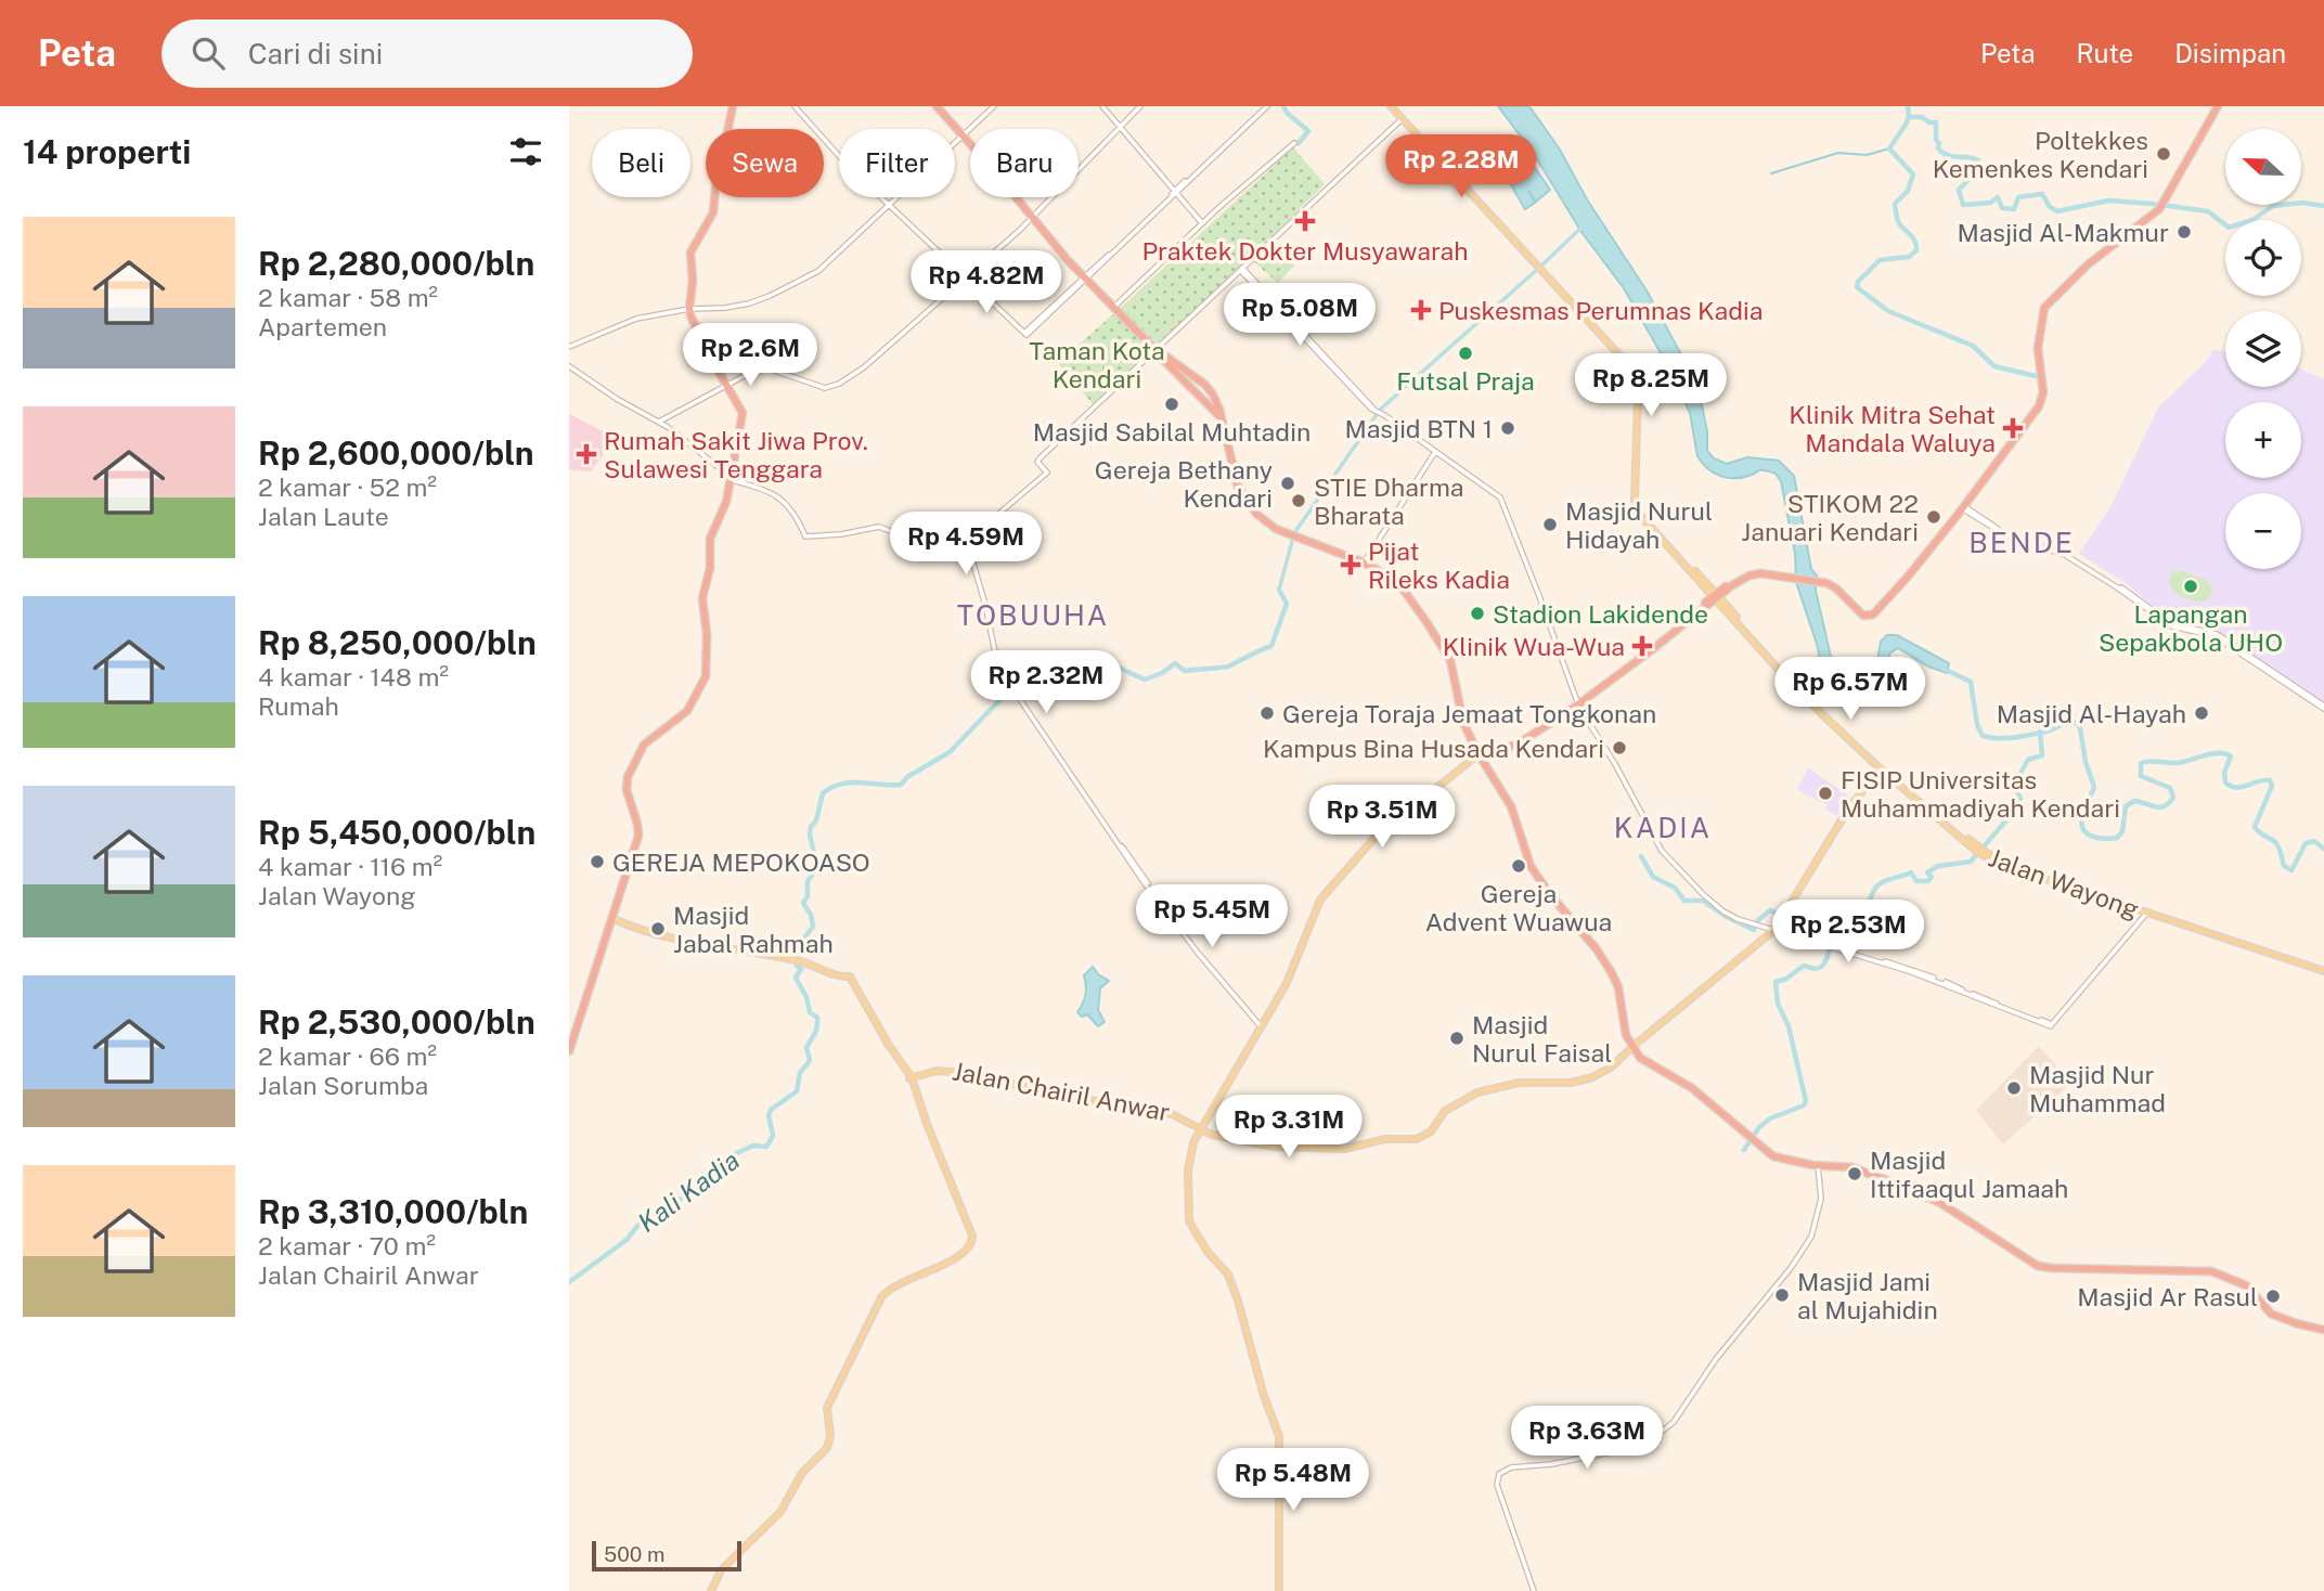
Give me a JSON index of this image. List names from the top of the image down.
{
  "streets": {
    "main road": ["Jalan Wayong", "Jalan Chairil Anwar"]
  },
  "crossings": [
    ["Jalan Wayong", "Jalan Chairil Anwar"]
  ],
  "districts": ["BENDE", "TOBUUHA", "KADIA"],
  "water": ["Kali Kadia"],
  "parks": ["Taman Kota Kendari"],
  "places": {
    "other": [
      "Poltekkes Kemenkes Kendari",
      "Masjid Al-Makmur",
      "Futsal Praja",
      "Masjid Sabilal Muhtadin",
      "Masjid BTN 1",
      "Gereja Bethany Kendari",
      "STIE Dharma Bharata",
      "STIKOM 22 Januari Kendari",
      "Masjid Nurul Hidayah",
      "Lapangan Sepakbola UHO",
      "Stadion Lakidende",
      "Gereja Toraja Jemaat Tongkonan",
      "Masjid Al-Hayah",
      "Kampus Bina Husada Kendari",
      "FISIP Universitas Muhammadiyah Kendari",
      "GEREJA MEPOKOASO",
      "Gereja Advent Wuawua",
      "Masjid Jabal Rahmah",
      "Masjid Nurul Faisal",
      "Masjid Nur Muhammad",
      "Masjid Ittifaaqul Jamaah",
      "Masjid Jami al Mujahidin",
      "Masjid Ar Rasul"
    ],
    "health": [
      "Praktek Dokter Musyawarah",
      "Puskesmas Perumnas Kadia",
      "Klinik Mitra Sehat Mandala Waluya",
      "Rumah Sakit Jiwa Prov. Sulawesi Tenggara",
      "Pijat Rileks Kadia",
      "Klinik Wua-Wua"
    ]
  },
  "scale_bar": "500 m",
  "north": "left",
  "page": {
    "header": "Peta",
    "search": "Cari di sini",
    "nav": ["Peta", "Rute", "Disimpan"],
    "heading": "14 properti",
    "map_buttons": ["+", "−"],
    "chip": [
      "Beli",
      "Sewa",
      "Filter",
      "Baru"
    ],
    "price": [
      "Rp 2.28M",
      "Rp 4.82M",
      "Rp 5.08M",
      "Rp 2.6M",
      "Rp 8.25M",
      "Rp 4.59M",
      "Rp 2.32M",
      "Rp 6.57M",
      "Rp 3.51M",
      "Rp 5.45M",
      "Rp 2.53M",
      "Rp 3.31M",
      "Rp 3.63M",
      "Rp 5.48M"
    ],
    "list": [
      {
        "name": "Rp 2,280,000/bln",
        "note": "2 kamar · 58 m² · Apartemen"
      },
      {
        "name": "Rp 2,600,000/bln",
        "note": "2 kamar · 52 m² · Jalan Laute"
      },
      {
        "name": "Rp 8,250,000/bln",
        "note": "4 kamar · 148 m² · Rumah"
      },
      {
        "name": "Rp 5,450,000/bln",
        "note": "4 kamar · 116 m² · Jalan Wayong"
      },
      {
        "name": "Rp 2,530,000/bln",
        "note": "2 kamar · 66 m² · Jalan Sorumba"
      },
      {
        "name": "Rp 3,310,000/bln",
        "note": "2 kamar · 70 m² · Jalan Chairil Anwar"
      }
    ],
    "scale": "500 m"
  }
}
